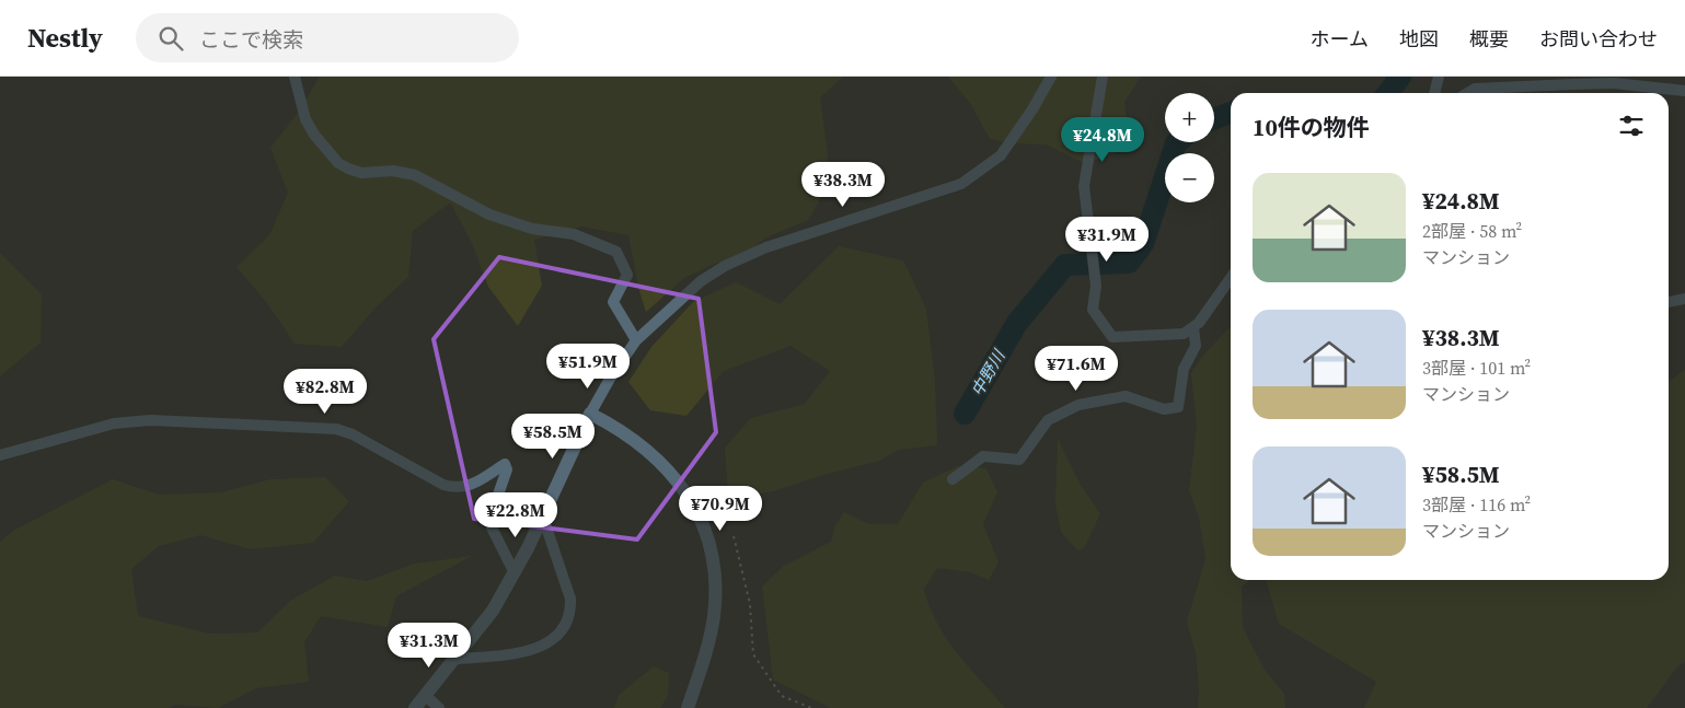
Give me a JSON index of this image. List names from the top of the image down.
{
  "water": ["中野川"],
  "page": {
    "header": "Nestly",
    "search": "ここで検索",
    "nav": [
      "ホーム",
      "地図",
      "概要",
      "お問い合わせ"
    ],
    "map_buttons": ["+", "−"],
    "heading": "10件の物件",
    "price": [
      "¥24.8M",
      "¥38.3M",
      "¥31.9M",
      "¥51.9M",
      "¥71.6M",
      "¥82.8M",
      "¥58.5M",
      "¥70.9M",
      "¥22.8M",
      "¥31.3M"
    ],
    "list": [
      {
        "name": "¥24.8M",
        "note": "2部屋 · 58 m² · マンション"
      },
      {
        "name": "¥38.3M",
        "note": "3部屋 · 101 m² · マンション"
      },
      {
        "name": "¥58.5M",
        "note": "3部屋 · 116 m² · マンション"
      }
    ]
  }
}
